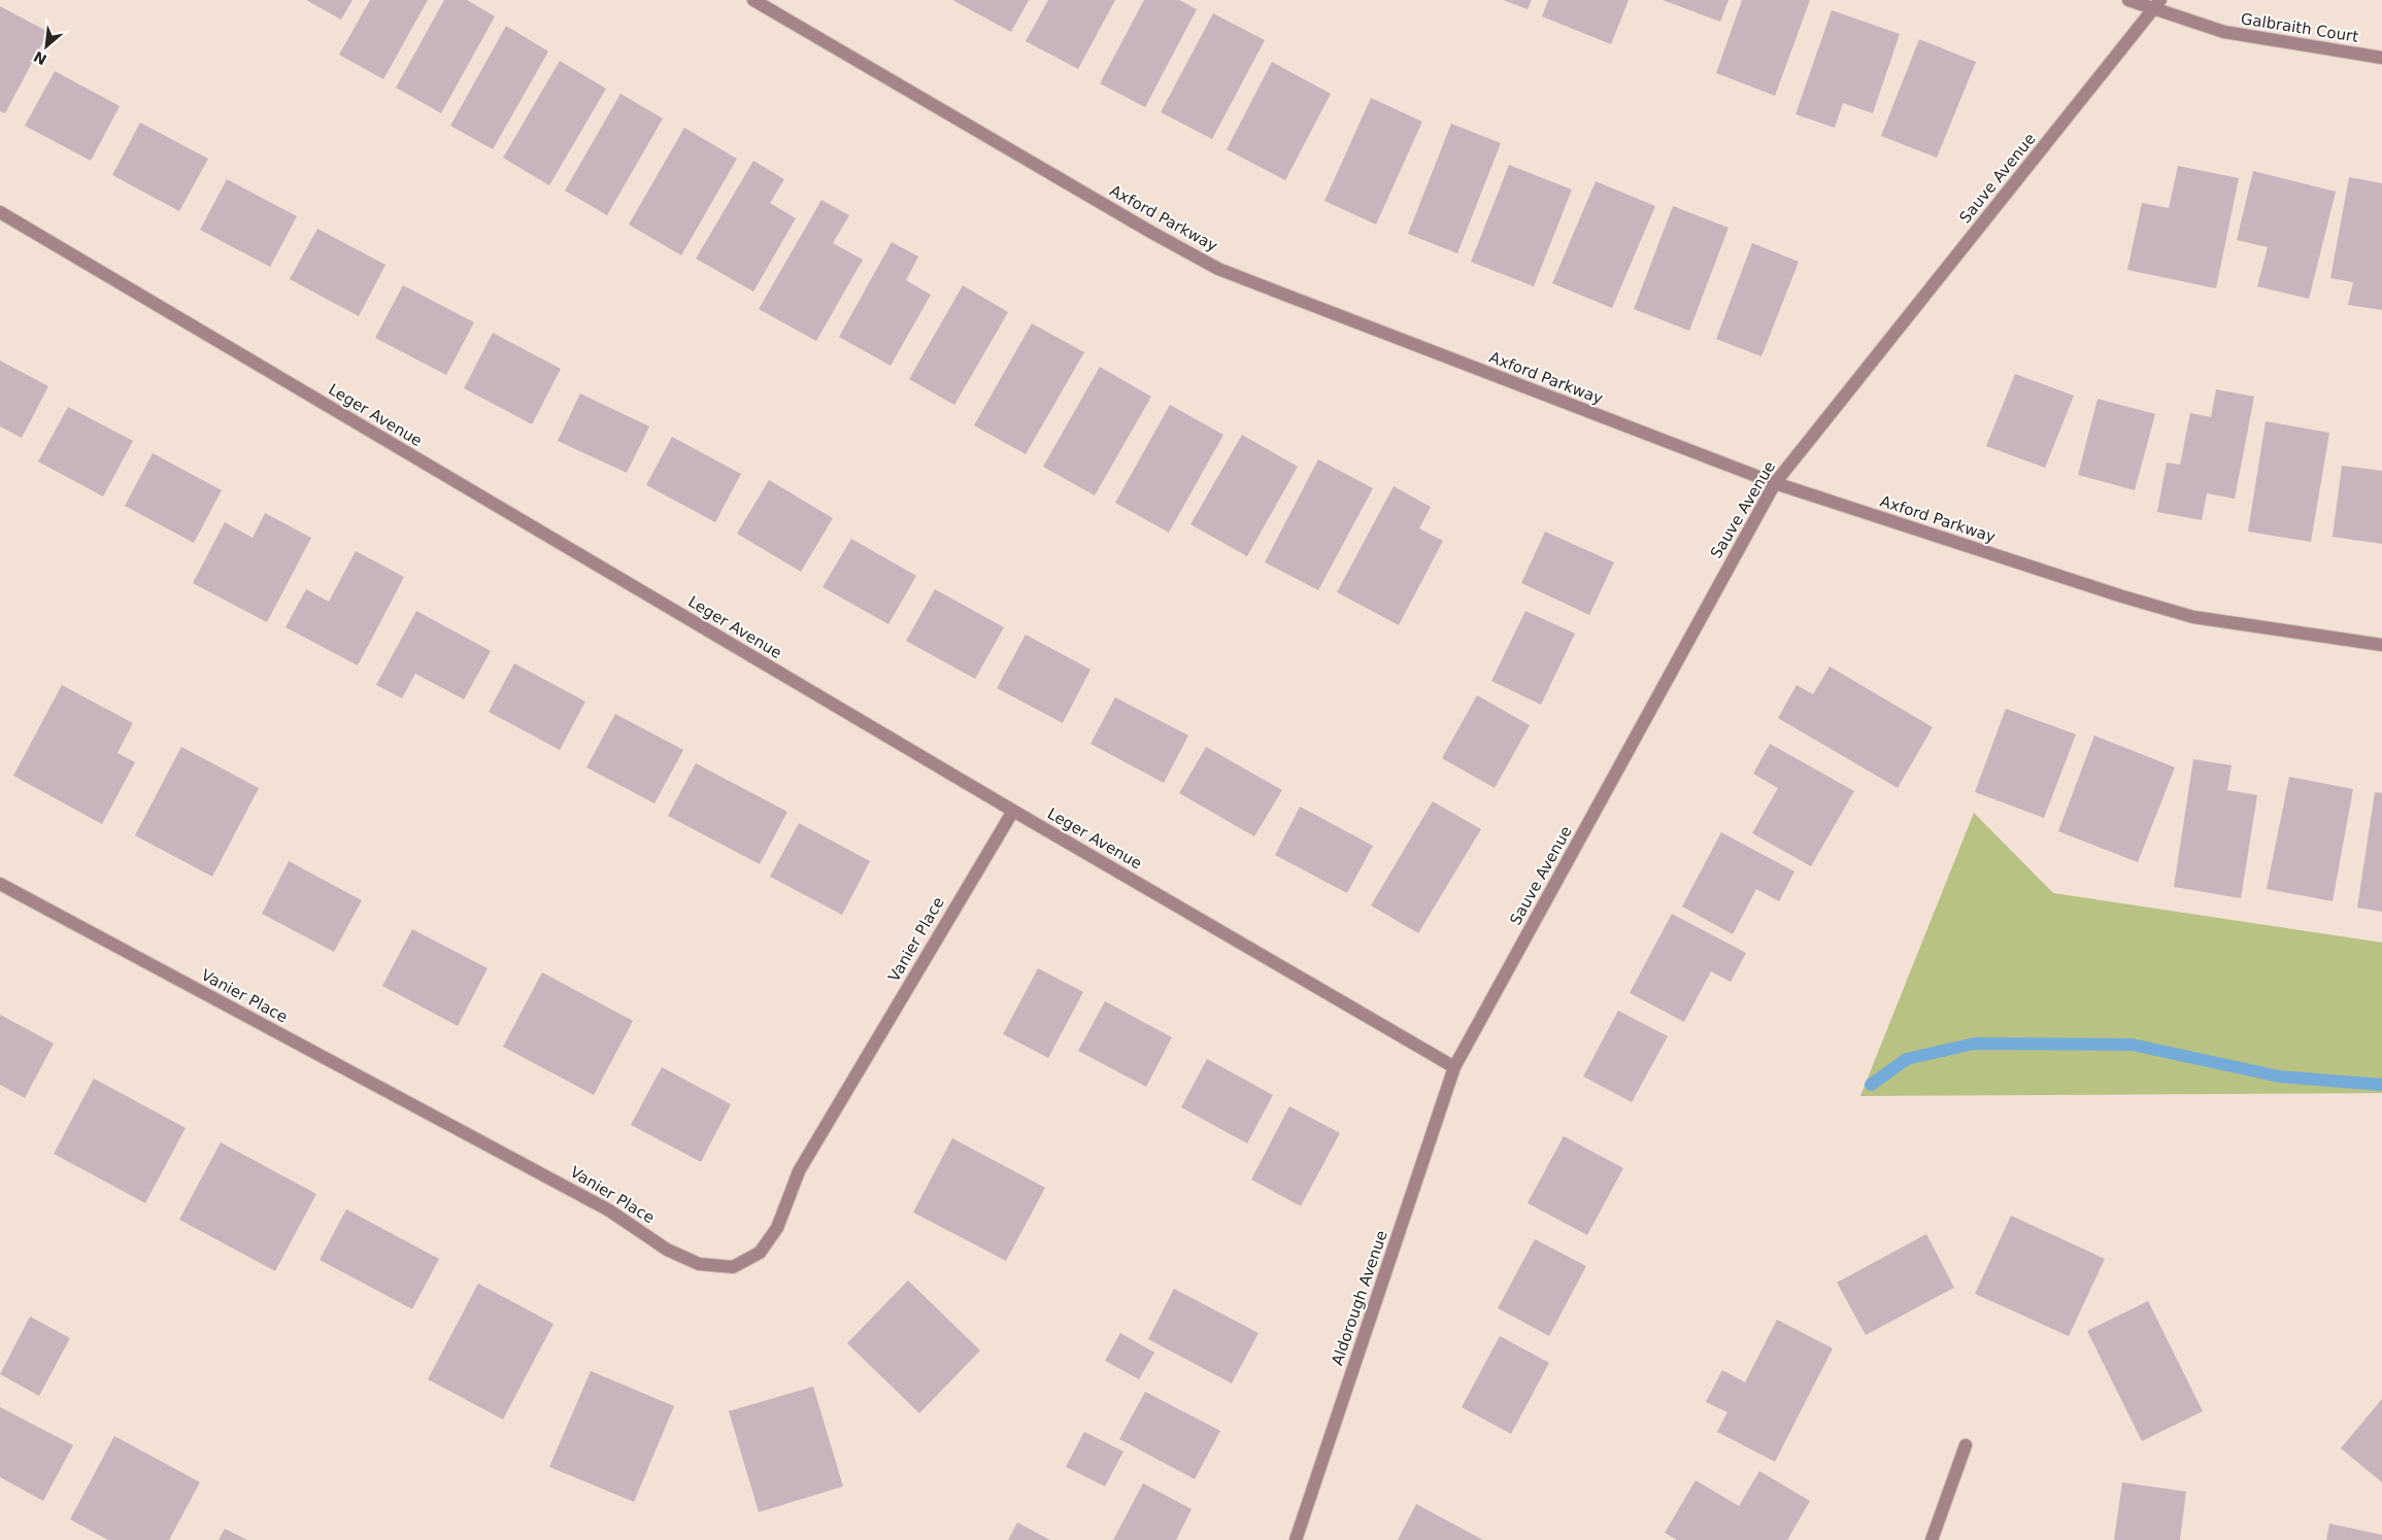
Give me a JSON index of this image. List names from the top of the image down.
{
  "streets": {
    "street": [
      "Galbraith Court",
      "Sauve Avenue",
      "Axford Parkway",
      "Leger Avenue",
      "Vanier Place",
      "Aldorough Avenue"
    ]
  },
  "crossings": [
    ["Galbraith Court", "Sauve Avenue"],
    ["Sauve Avenue", "Axford Parkway"],
    ["Sauve Avenue", "Leger Avenue"],
    ["Sauve Avenue", "Aldorough Avenue"],
    ["Leger Avenue", "Vanier Place"],
    ["Leger Avenue", "Aldorough Avenue"]
  ],
  "north": "bottom left"
}
